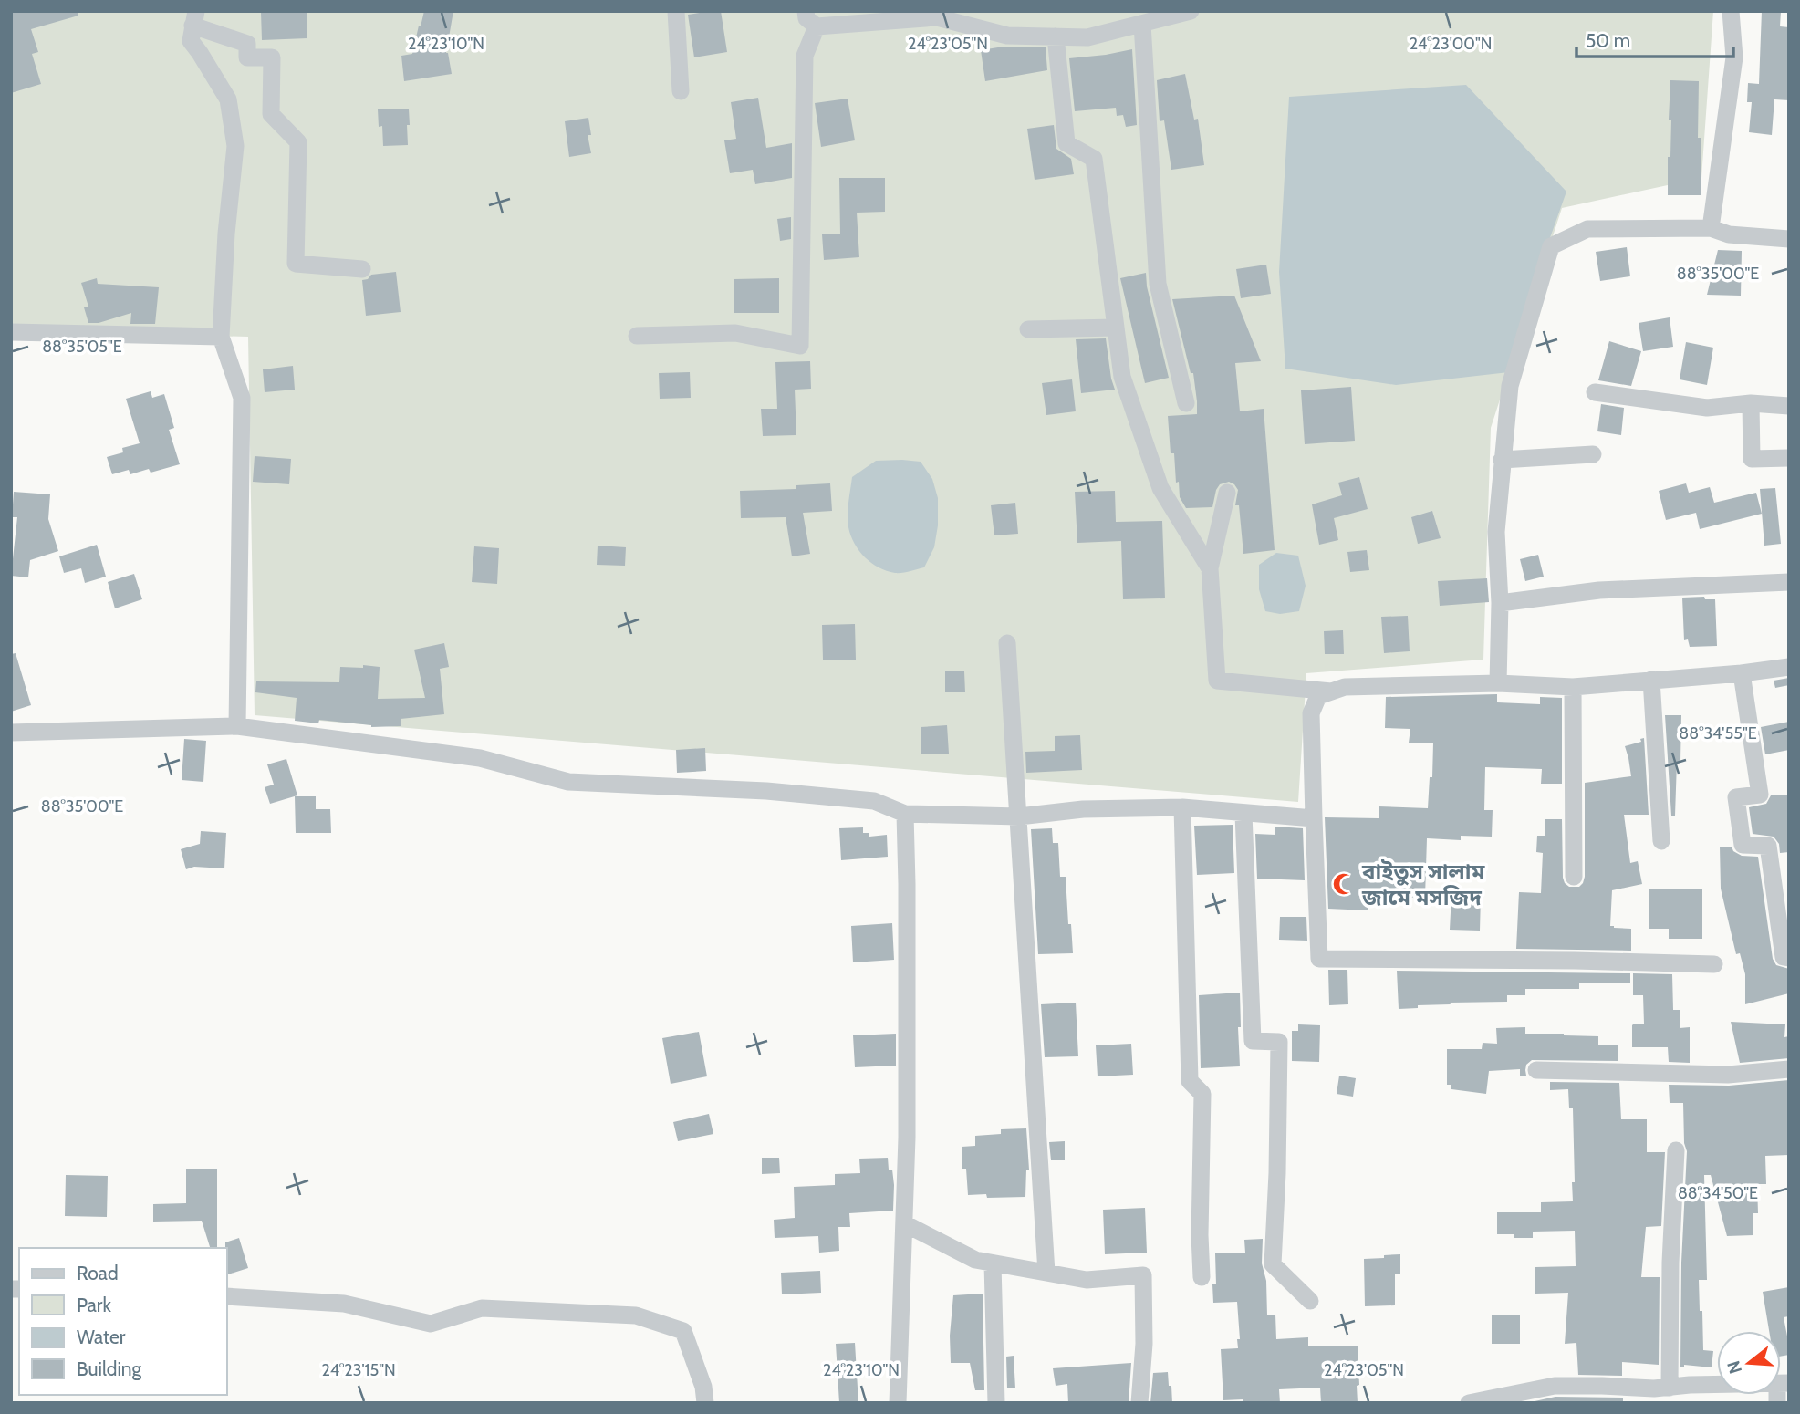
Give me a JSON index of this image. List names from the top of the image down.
{
  "places": {
    "mosque": ["বাইতুস সালাম জামে মসজিদ"]
  },
  "legend": [
    "Road",
    "Park",
    "Water",
    "Building"
  ],
  "scale_bar": "50 m",
  "north": "left",
  "coordinates": [
    "24°23'10\"N",
    "24°23'05\"N",
    "24°23'00\"N",
    "88°35'00\"E",
    "88°35'05\"E",
    "88°34'55\"E",
    "88°34'50\"E",
    "24°23'15\"N"
  ]
}
